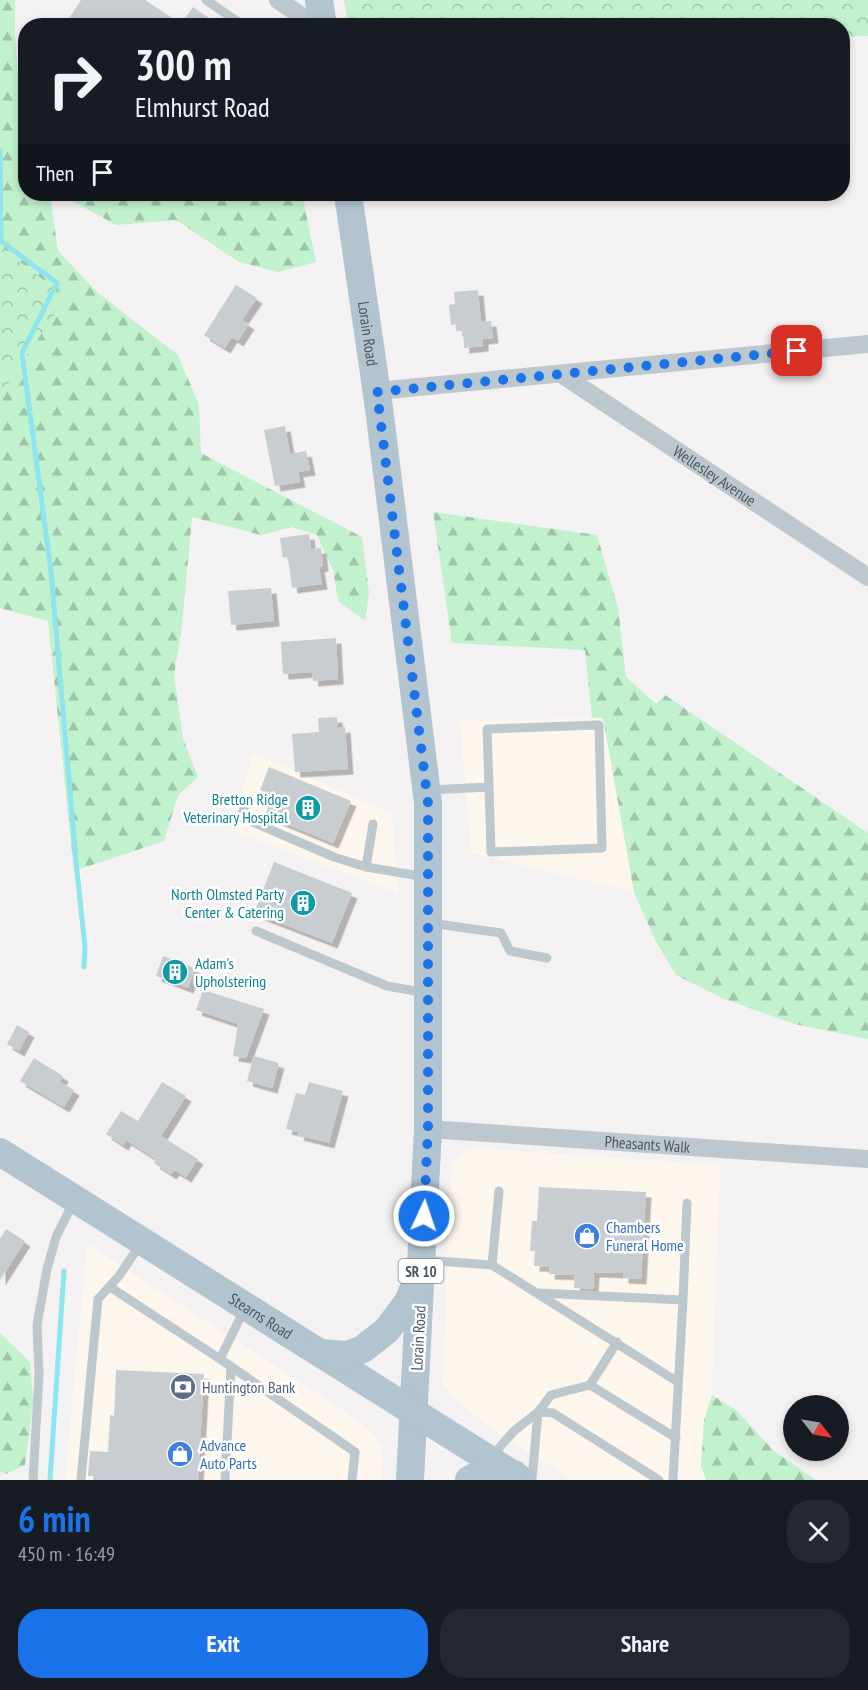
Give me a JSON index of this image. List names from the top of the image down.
{
  "streets": {
    "main road": ["Lorain Road", "SR 10", "Stearns Road"],
    "street": ["Wellesley Avenue", "Pheasants Walk"]
  },
  "crossings": [
    ["Lorain Road", "Pheasants Walk"],
    ["Lorain Road", "Stearns Road"]
  ],
  "places": {
    "building": ["Bretton Ridge Veterinary Hospital", "North Olmsted Party Center & Catering", "Adam's Upholstering"],
    "shop": ["Chambers Funeral Home", "Advance Auto Parts"],
    "bank": ["Huntington Bank"]
  },
  "north": "bottom right",
  "page": {
    "turn": ["300 m", "Elmhurst Road"],
    "then": "Then",
    "heading": ["6 min", "450 m · 16:49"],
    "buttons": ["Exit", "Share"]
  }
}
